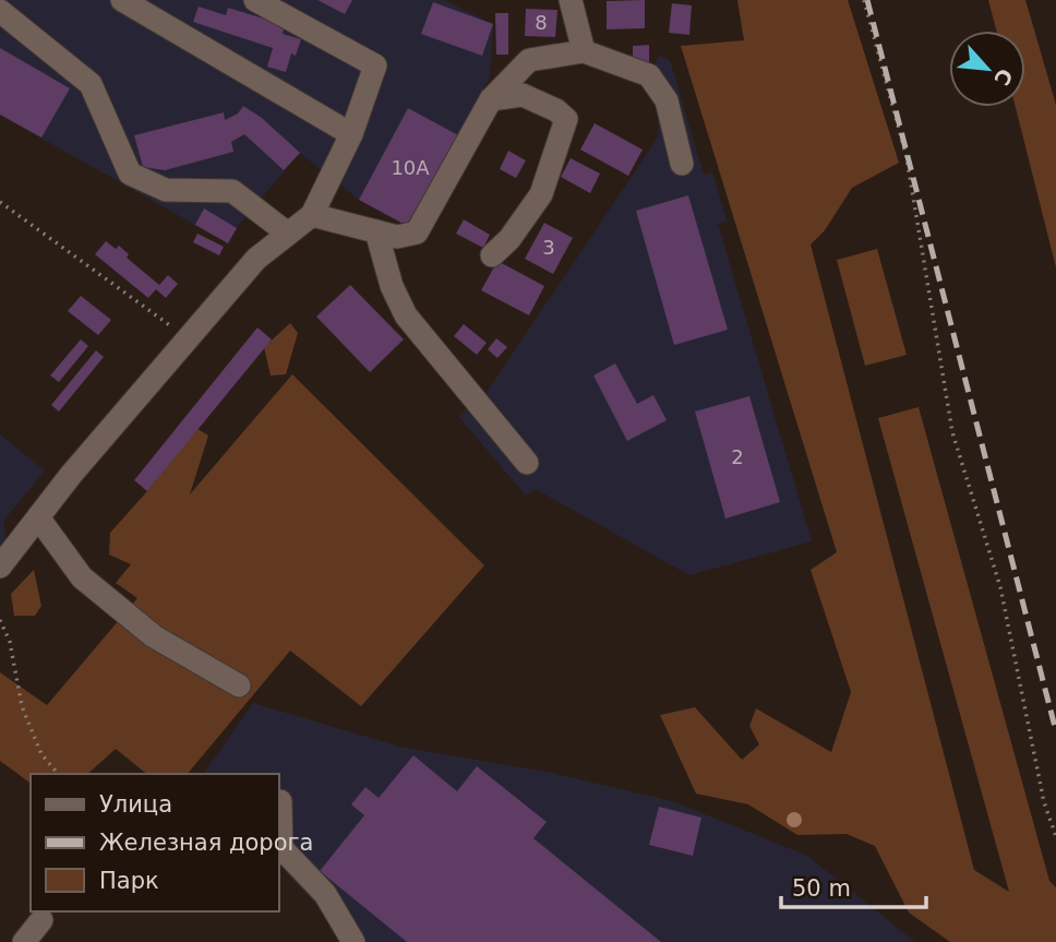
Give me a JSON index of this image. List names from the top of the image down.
{
  "house_numbers": [
    "8",
    "10А",
    "3",
    "2"
  ],
  "legend": ["Улица", "Железная дорога", "Парк"],
  "scale_bar": "50 m",
  "north": "bottom right"
}
